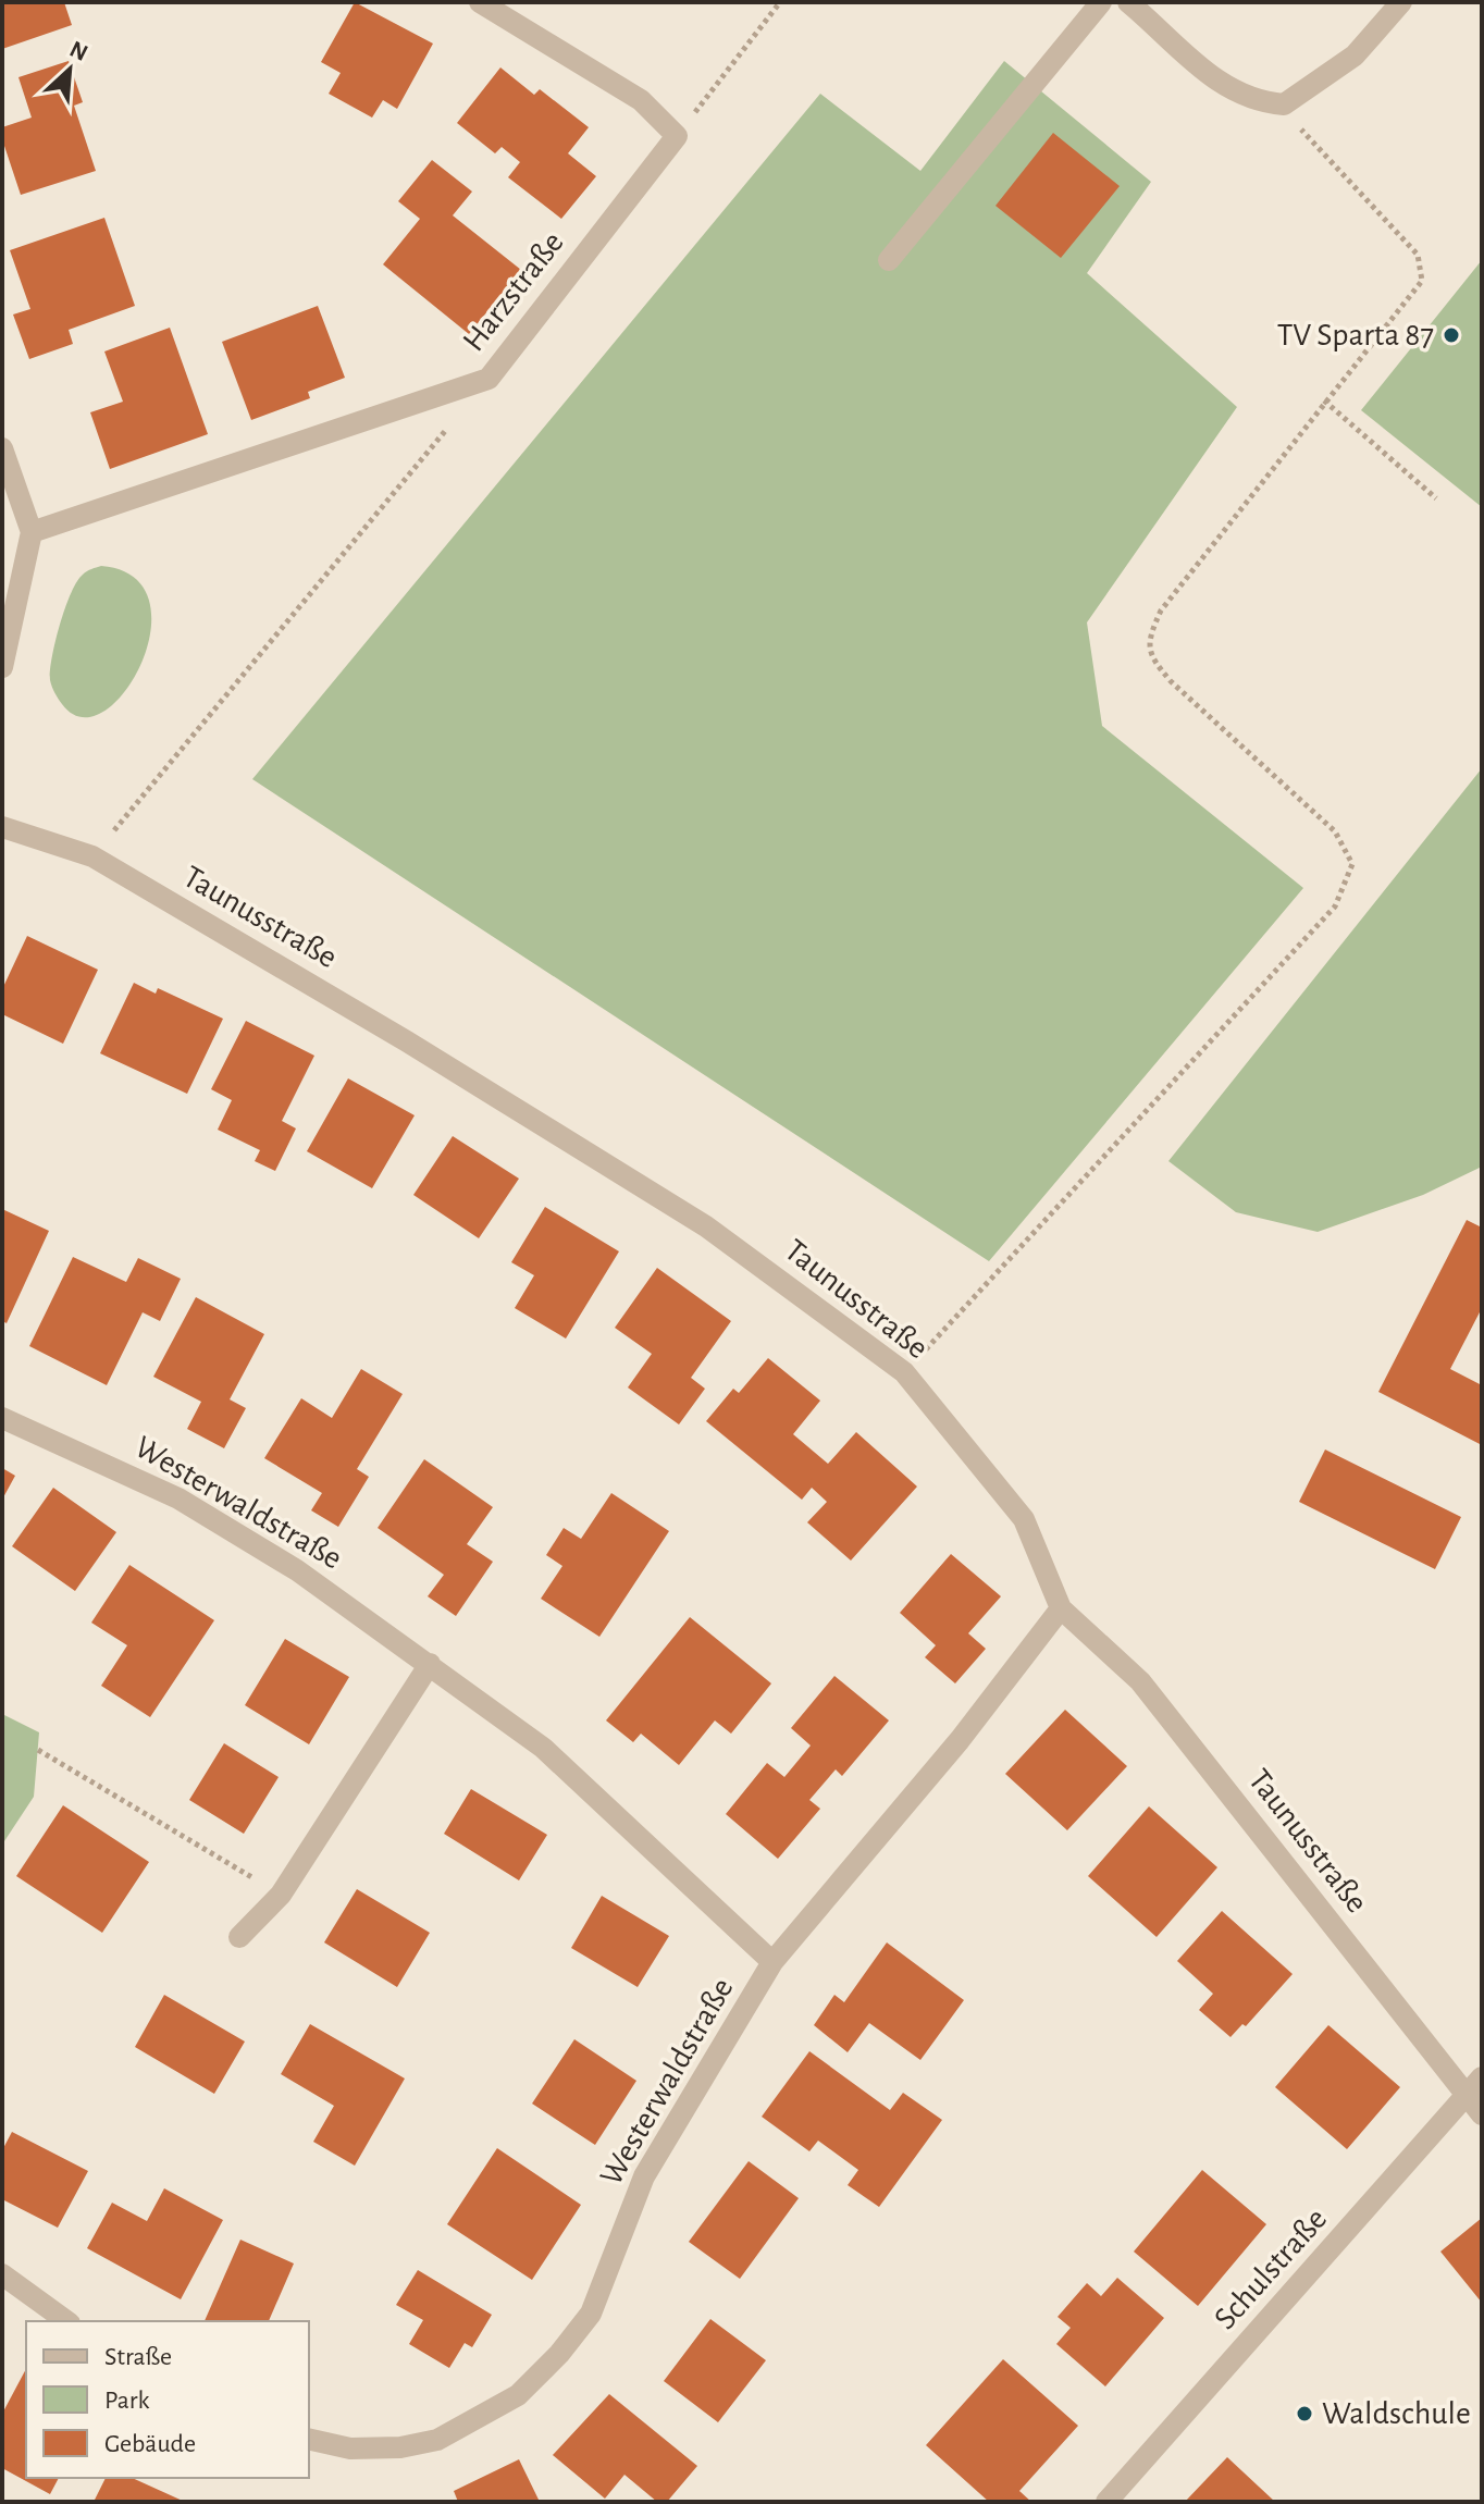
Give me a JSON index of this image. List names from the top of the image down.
{
  "streets": {
    "street": [
      "Harzstraße",
      "Taunusstraße",
      "Westerwaldstraße",
      "Schulstraße"
    ]
  },
  "crossings": [
    ["Taunusstraße", "Westerwaldstraße"],
    ["Taunusstraße", "Schulstraße"]
  ],
  "places": ["TV Sparta 87", "Waldschule"],
  "legend": ["Straße", "Park", "Gebäude"],
  "north": "top right"
}
